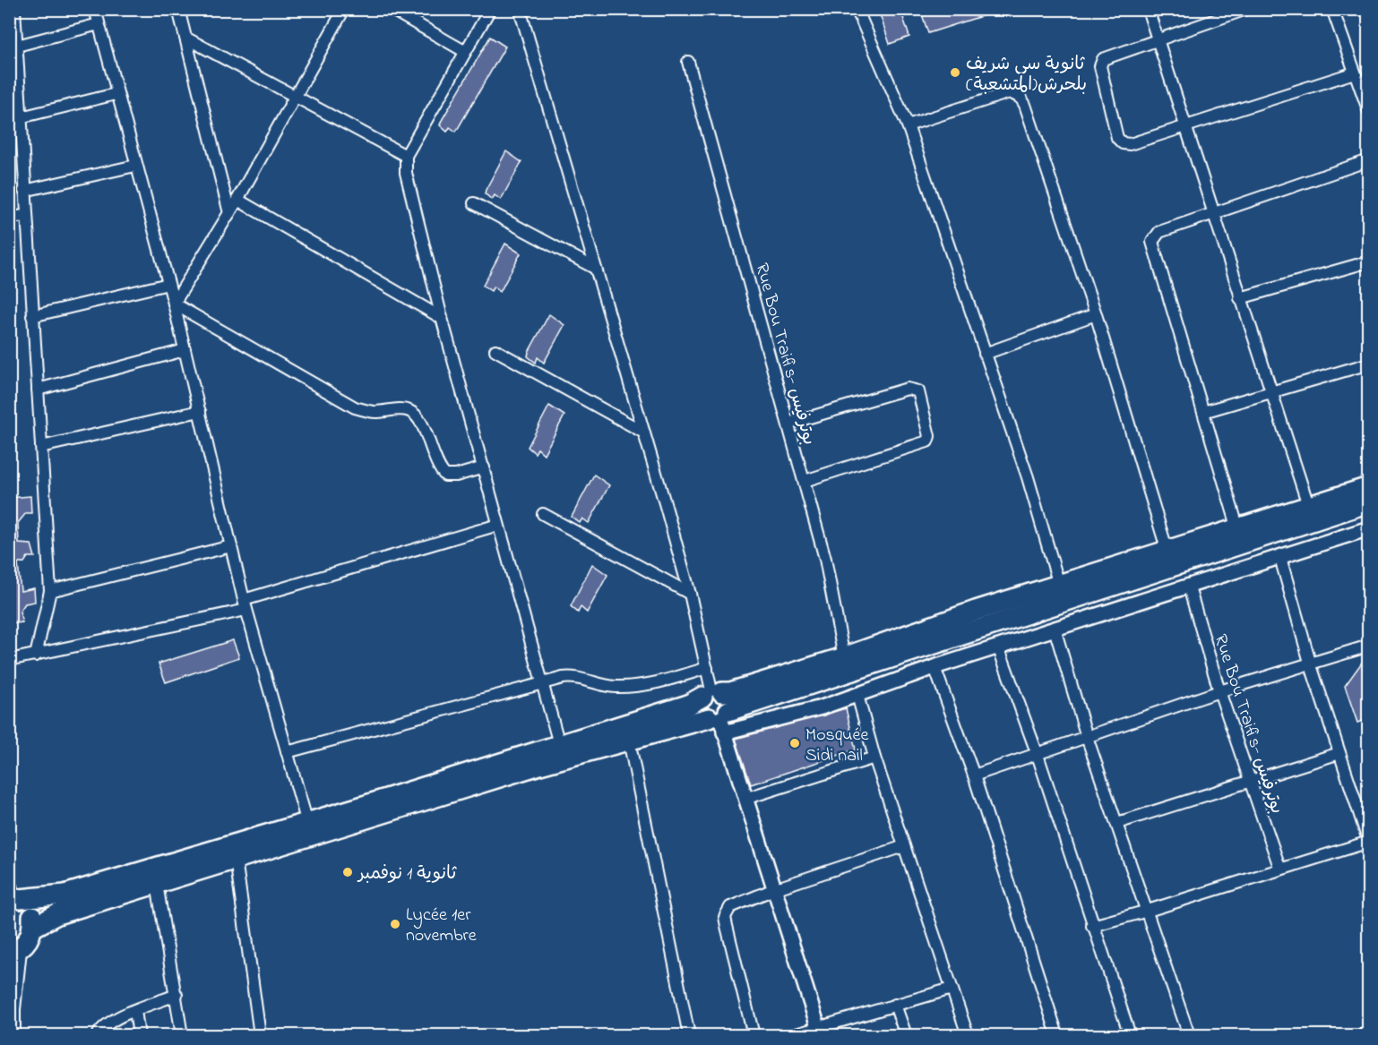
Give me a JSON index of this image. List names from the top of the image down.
{
  "streets": {
    "street": ["Rue Bou Traifis- بوترفيس"]
  },
  "places": [
    "ثانوية سي شريف بلحرش(المتشعبة)",
    "Mosquée Sidi nail",
    "ثانوية 1 نوفمبر",
    "Lycée 1er novembre"
  ]
}
